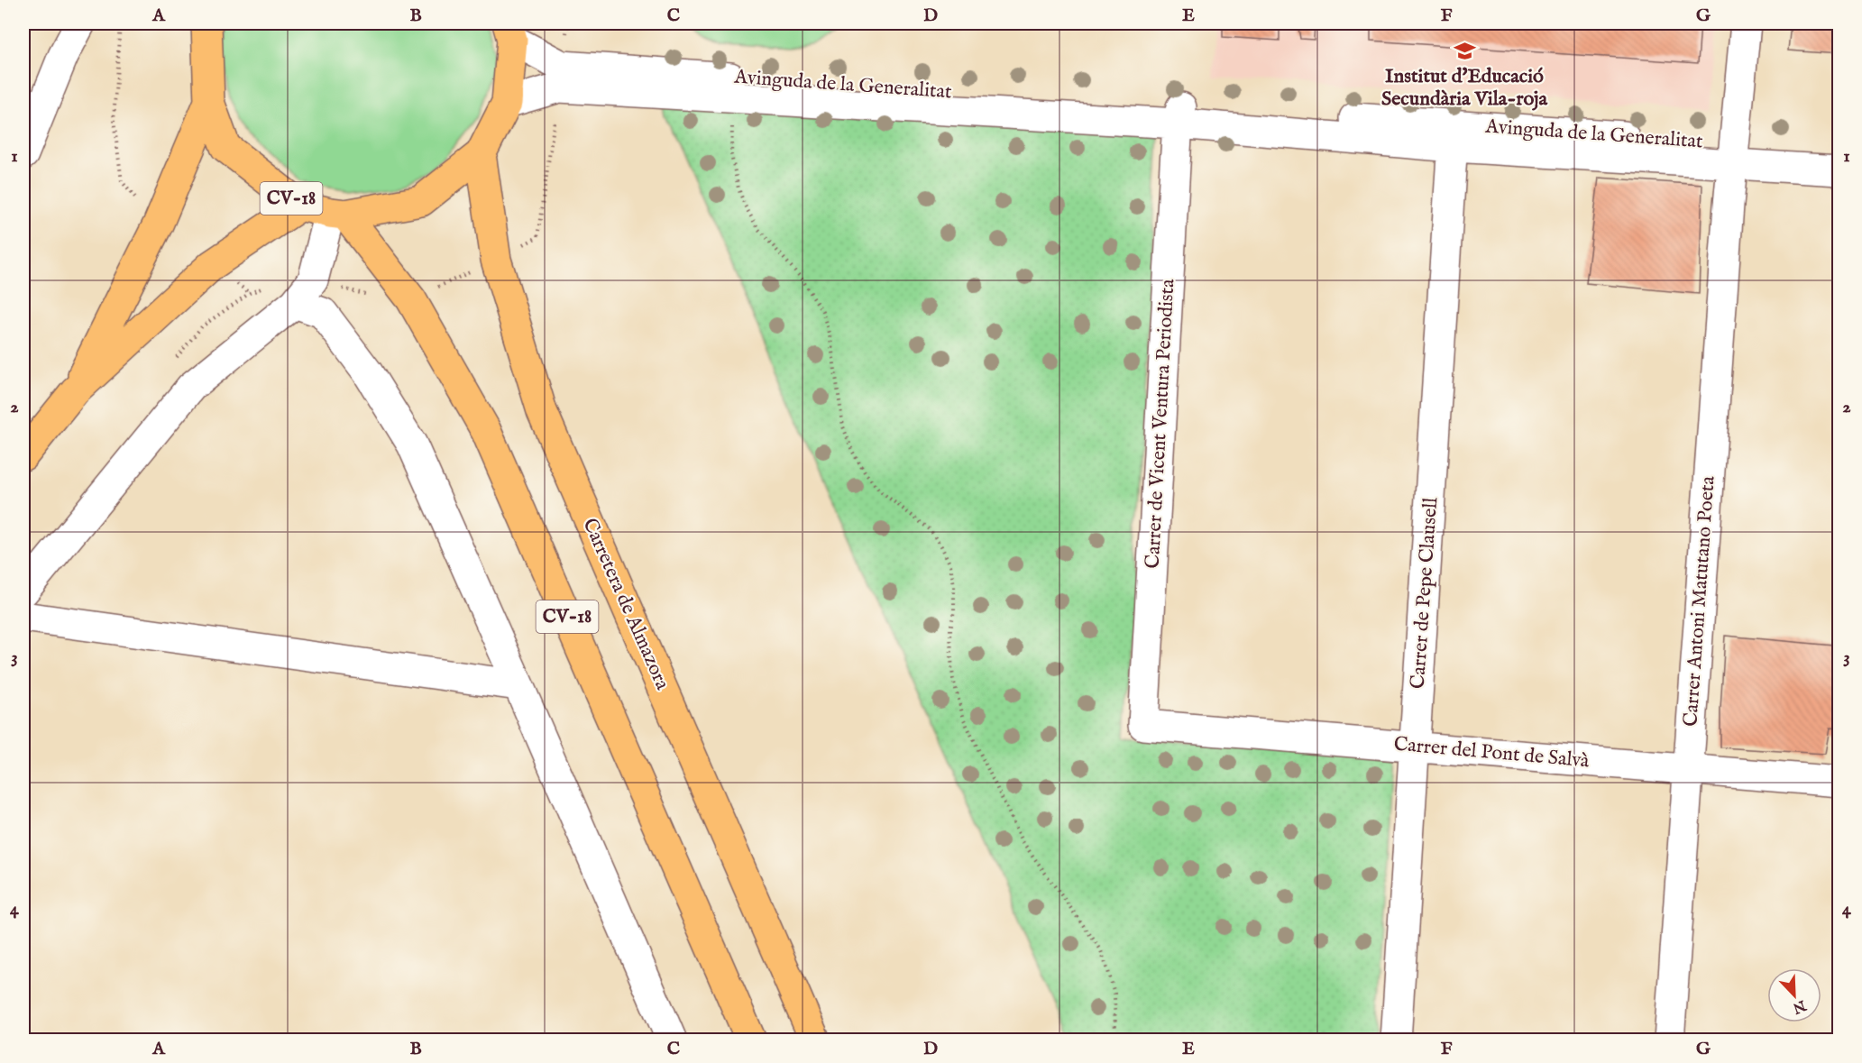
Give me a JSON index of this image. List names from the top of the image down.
{
  "streets": {
    "main road": ["CV-18", "Carretera de Almazora"],
    "street": [
      "Avinguda de la Generalitat",
      "Carrer de Vicent Ventura Periodista",
      "Carrer de Pepe Clausell",
      "Carrer Antoni Matutano Poeta",
      "Carrer del Pont de Salvà"
    ]
  },
  "crossings": [
    ["Avinguda de la Generalitat", "CV-18"],
    ["Avinguda de la Generalitat", "Carrer de Vicent Ventura Periodista"],
    ["Avinguda de la Generalitat", "Carrer de Pepe Clausell"],
    ["Avinguda de la Generalitat", "Carrer Antoni Matutano Poeta"],
    ["CV-18", "Carretera de Almazora"],
    ["Carrer de Vicent Ventura Periodista", "Carrer del Pont de Salvà"],
    ["Carrer de Pepe Clausell", "Carrer del Pont de Salvà"],
    ["Carrer Antoni Matutano Poeta", "Carrer del Pont de Salvà"]
  ],
  "places": {
    "school or university": ["Institut d'Educació Secundària Vila-roja"]
  },
  "north": "bottom right",
  "grid": {
    "columns": [
      "A",
      "B",
      "C",
      "D",
      "E",
      "F",
      "G"
    ],
    "rows": [
      "1",
      "2",
      "3",
      "4"
    ]
  }
}
